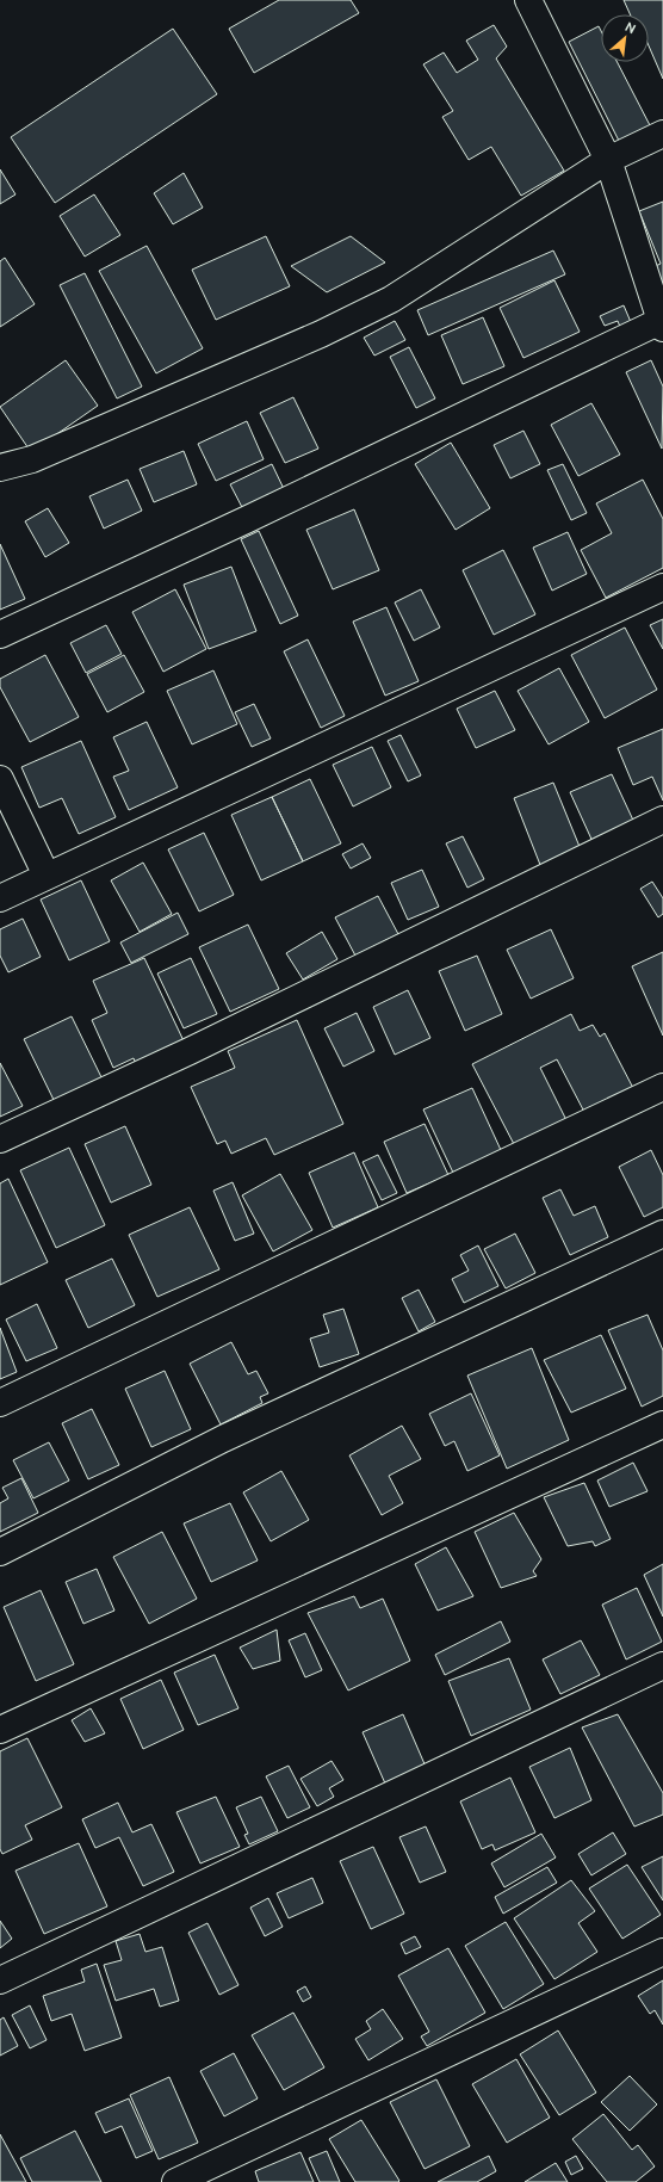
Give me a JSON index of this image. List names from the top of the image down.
{
  "north": "top right"
}
